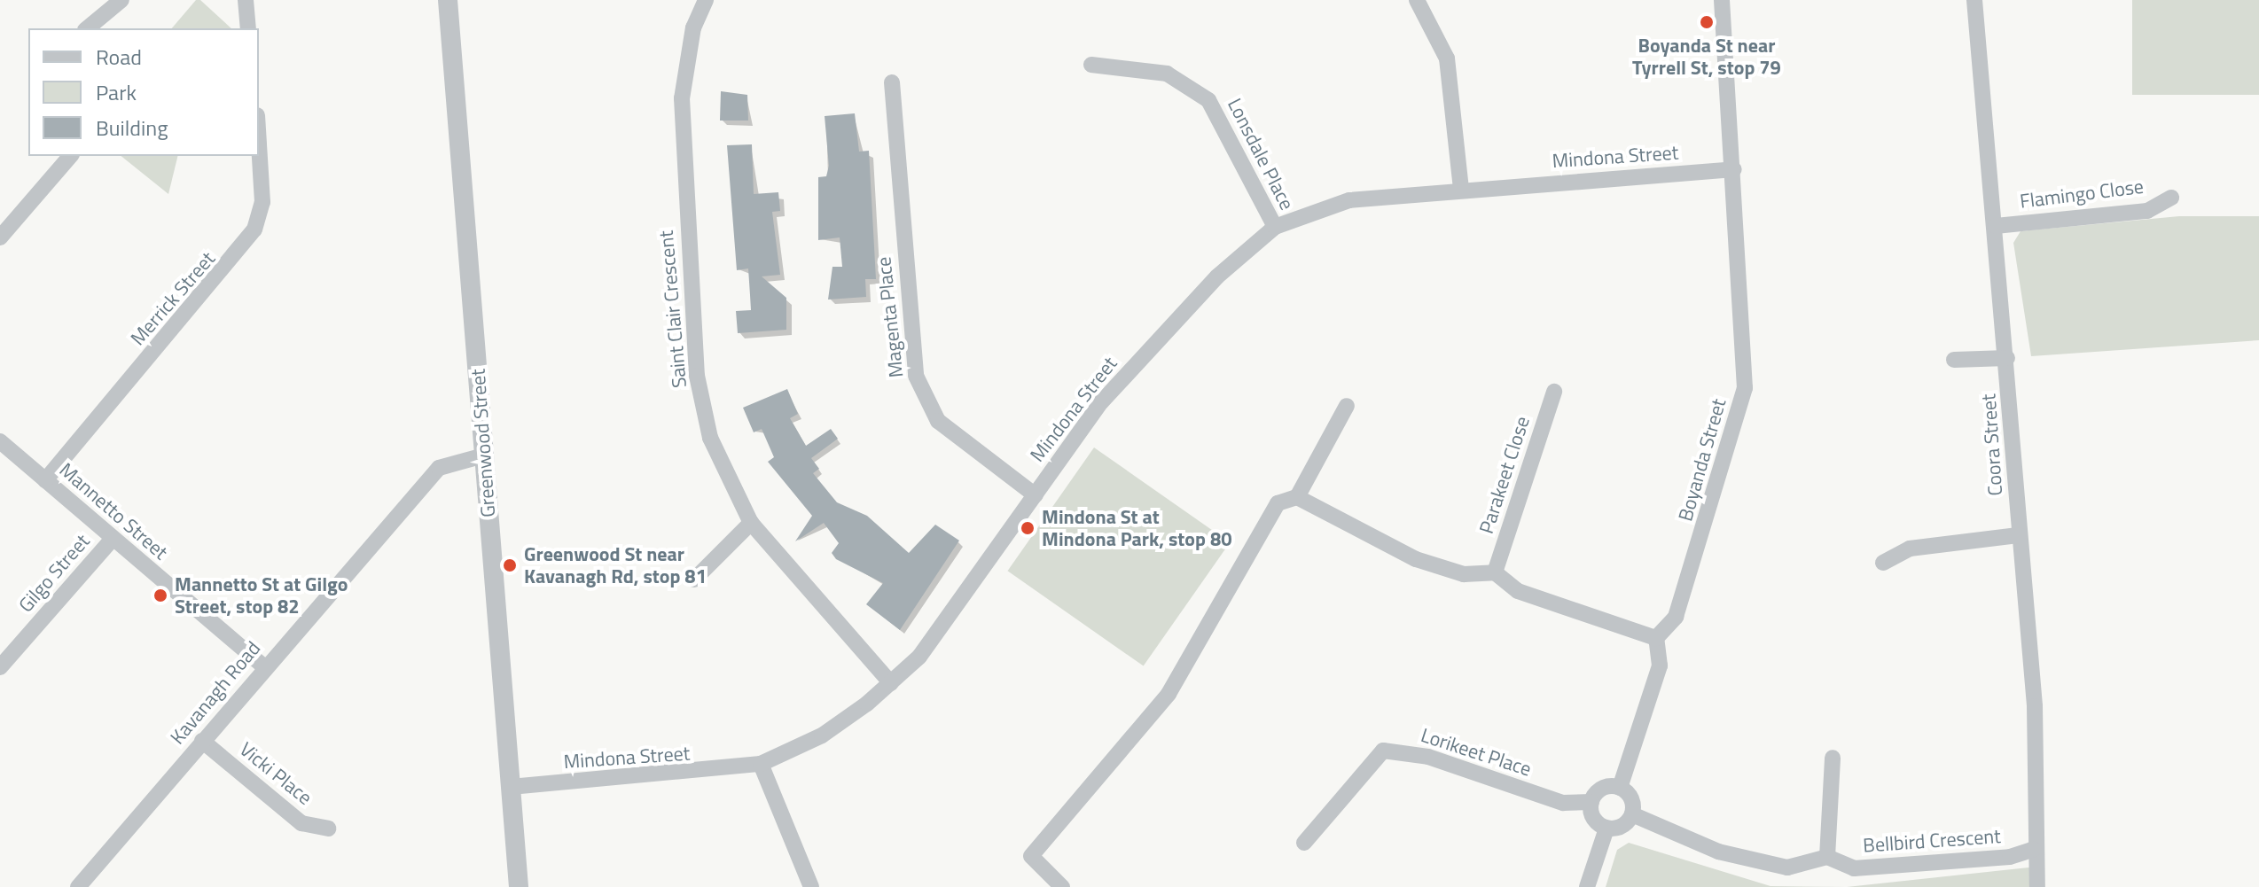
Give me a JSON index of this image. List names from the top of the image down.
{
  "streets": {
    "street": [
      "Lonsdale Place",
      "Mindona Street",
      "Flamingo Close",
      "Merrick Street",
      "Saint Clair Crescent",
      "Magenta Place",
      "Greenwood Street",
      "Coora Street",
      "Boyanda Street",
      "Parakeet Close",
      "Mannetto Street",
      "Gilgo Street",
      "Kavanagh Road",
      "Lorikeet Place",
      "Vicki Place",
      "Bellbird Crescent"
    ]
  },
  "crossings": [
    ["Lonsdale Place", "Mindona Street"],
    ["Mindona Street", "Saint Clair Crescent"],
    ["Mindona Street", "Magenta Place"],
    ["Mindona Street", "Greenwood Street"],
    ["Mindona Street", "Boyanda Street"],
    ["Flamingo Close", "Coora Street"],
    ["Merrick Street", "Mannetto Street"],
    ["Greenwood Street", "Kavanagh Road"],
    ["Coora Street", "Bellbird Crescent"],
    ["Mannetto Street", "Gilgo Street"],
    ["Mannetto Street", "Kavanagh Road"],
    ["Kavanagh Road", "Vicki Place"]
  ],
  "places": [
    "Boyanda St near Tyrrell St, stop 79",
    "Mindona St at Mindona Park, stop 80",
    "Greenwood St near Kavanagh Rd, stop 81",
    "Mannetto St at Gilgo Street, stop 82"
  ],
  "legend": ["Road", "Park", "Building"]
}
